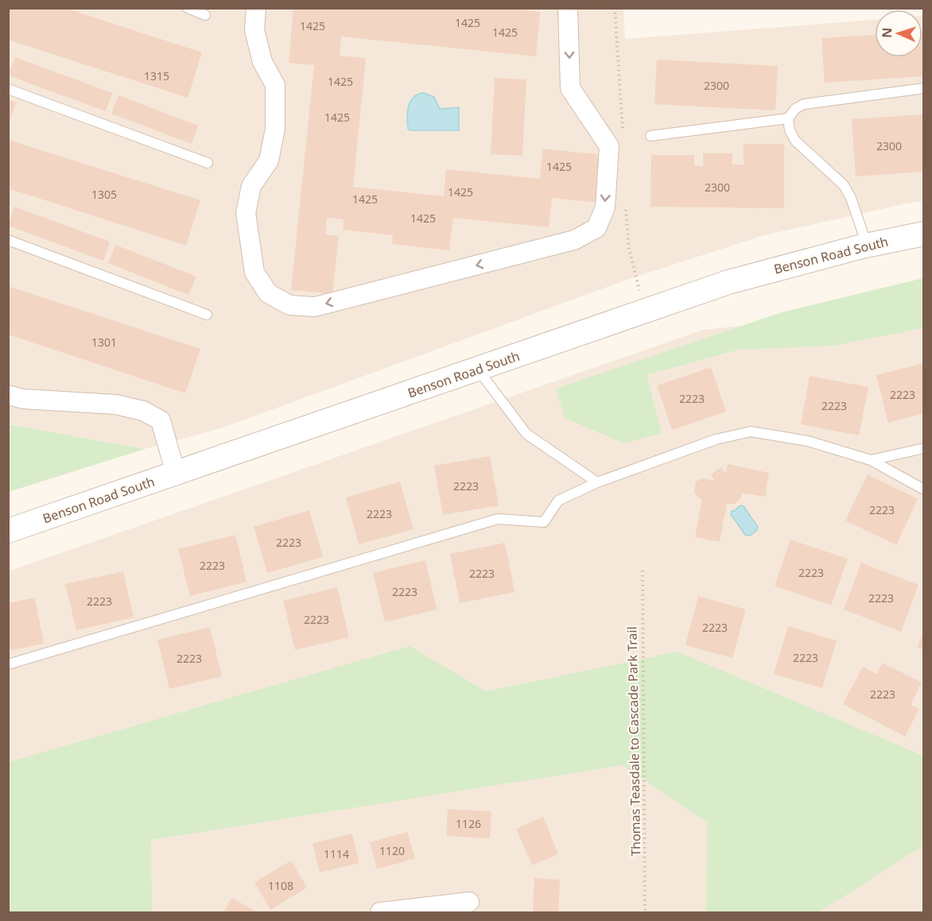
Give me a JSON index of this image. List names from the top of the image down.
{
  "streets": {
    "street": ["Benson Road South"],
    "path": ["Thomas Teasdale to Cascade Park Trail"]
  },
  "house_numbers": [
    "1425",
    "1425",
    "1425",
    "1315",
    "1425",
    "2300",
    "1425",
    "2300",
    "1425",
    "2300",
    "1425",
    "1305",
    "1425",
    "1425",
    "1301",
    "2223",
    "2223",
    "2223",
    "2223",
    "2223",
    "2223",
    "2223",
    "2223",
    "2223",
    "2223",
    "2223",
    "2223",
    "2223",
    "2223",
    "2223",
    "2223",
    "2223",
    "2223",
    "1126",
    "1120",
    "1114",
    "1108"
  ],
  "north": "left"
}
